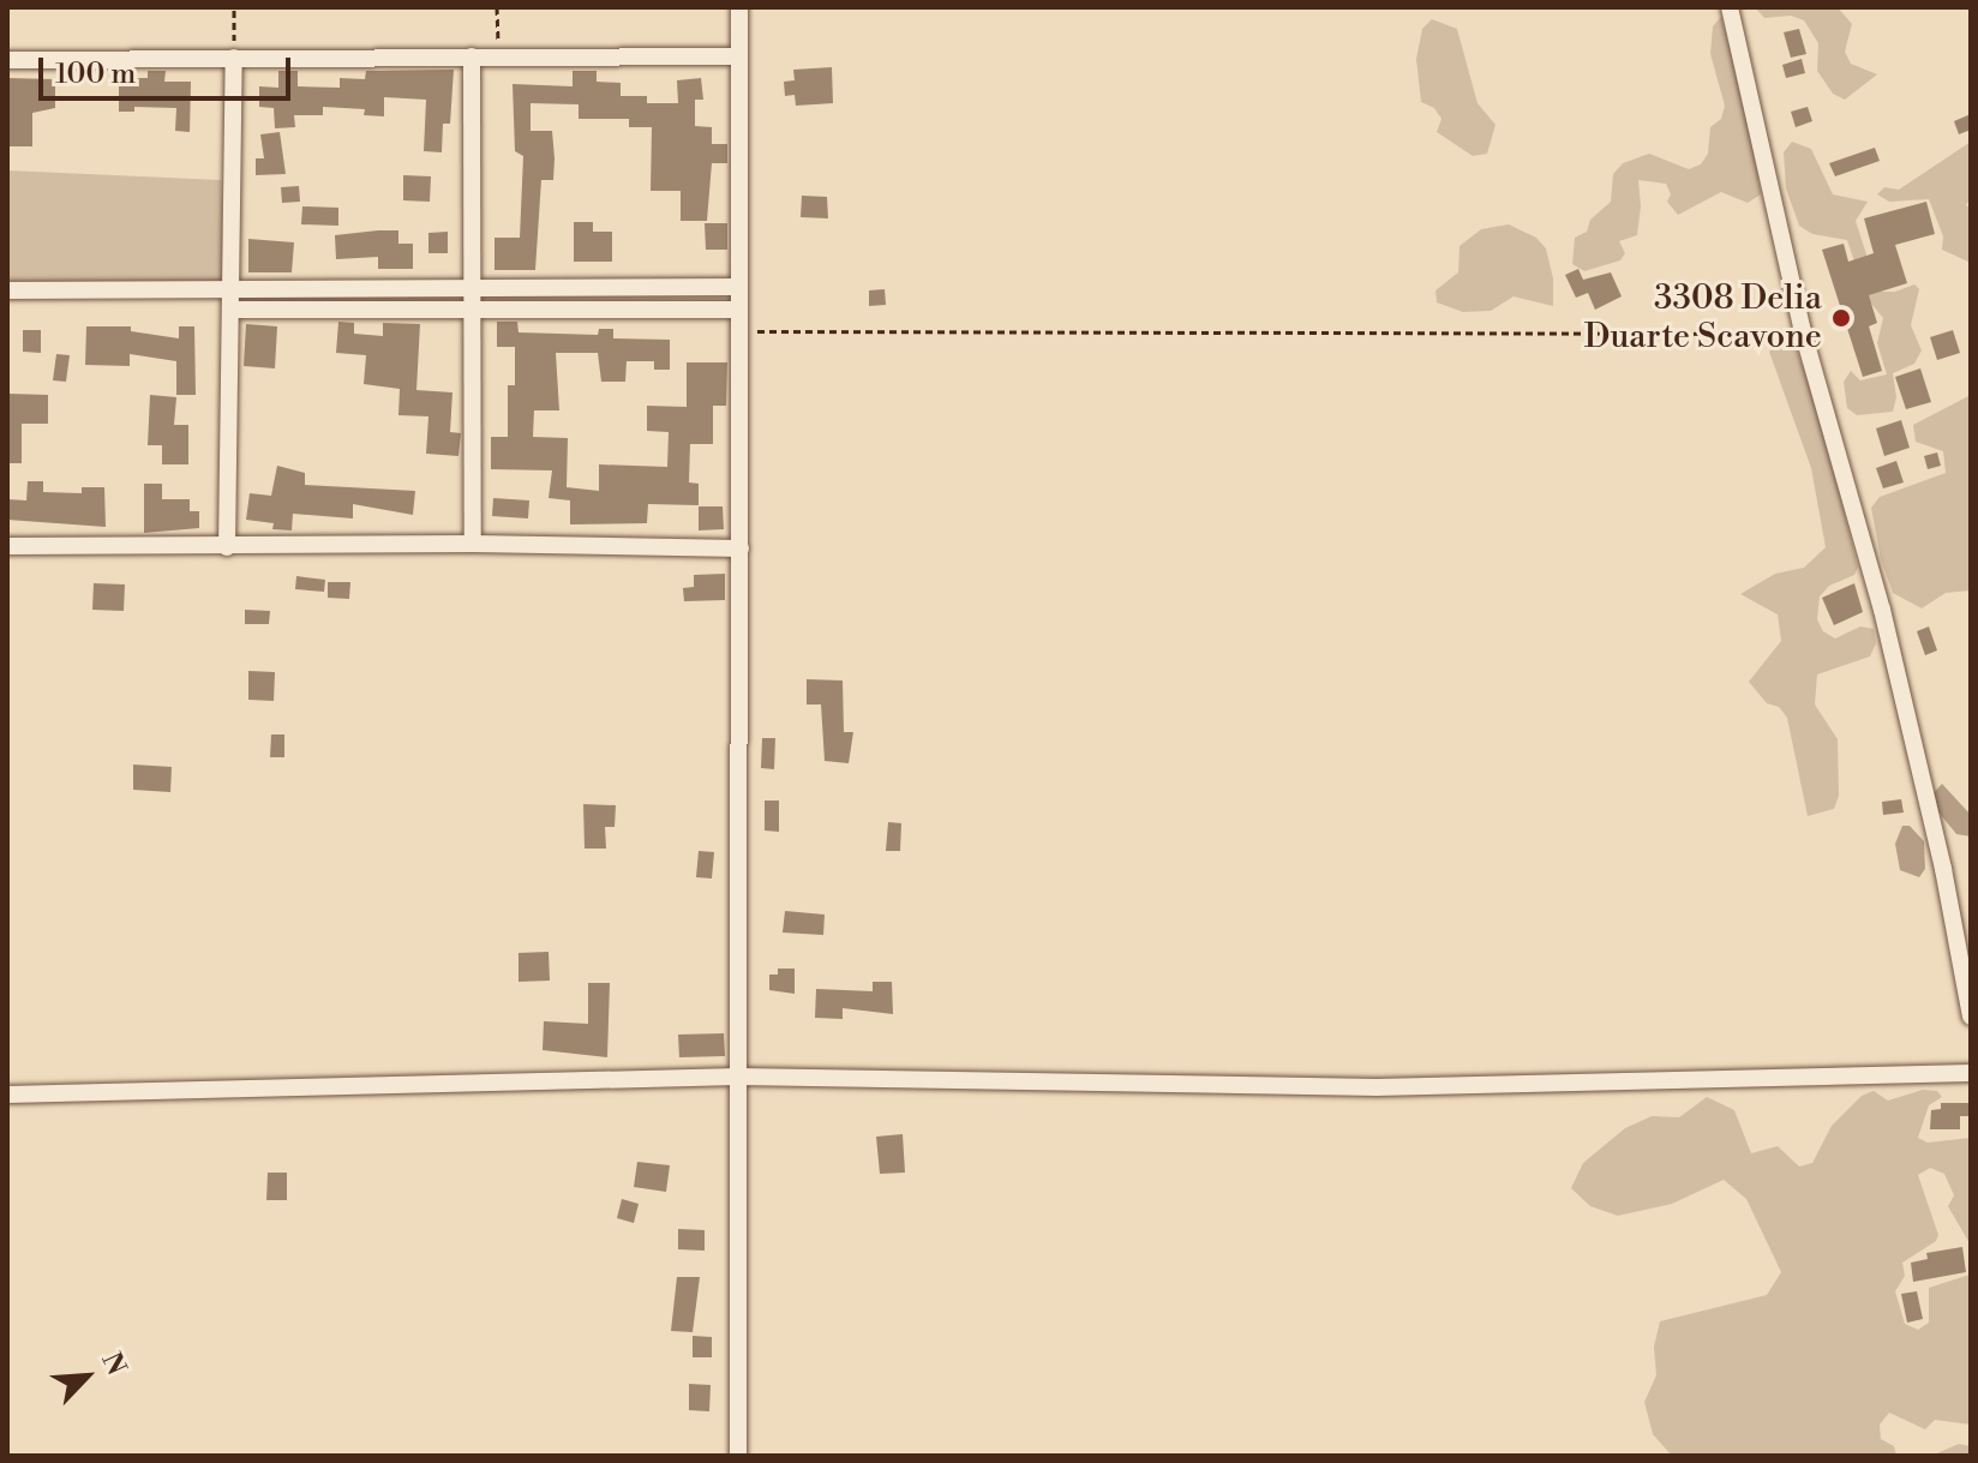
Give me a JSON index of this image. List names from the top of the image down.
{
  "places": ["3308 Delia Duarte Scavone"],
  "scale_bar": "100 m",
  "north": "top right"
}
